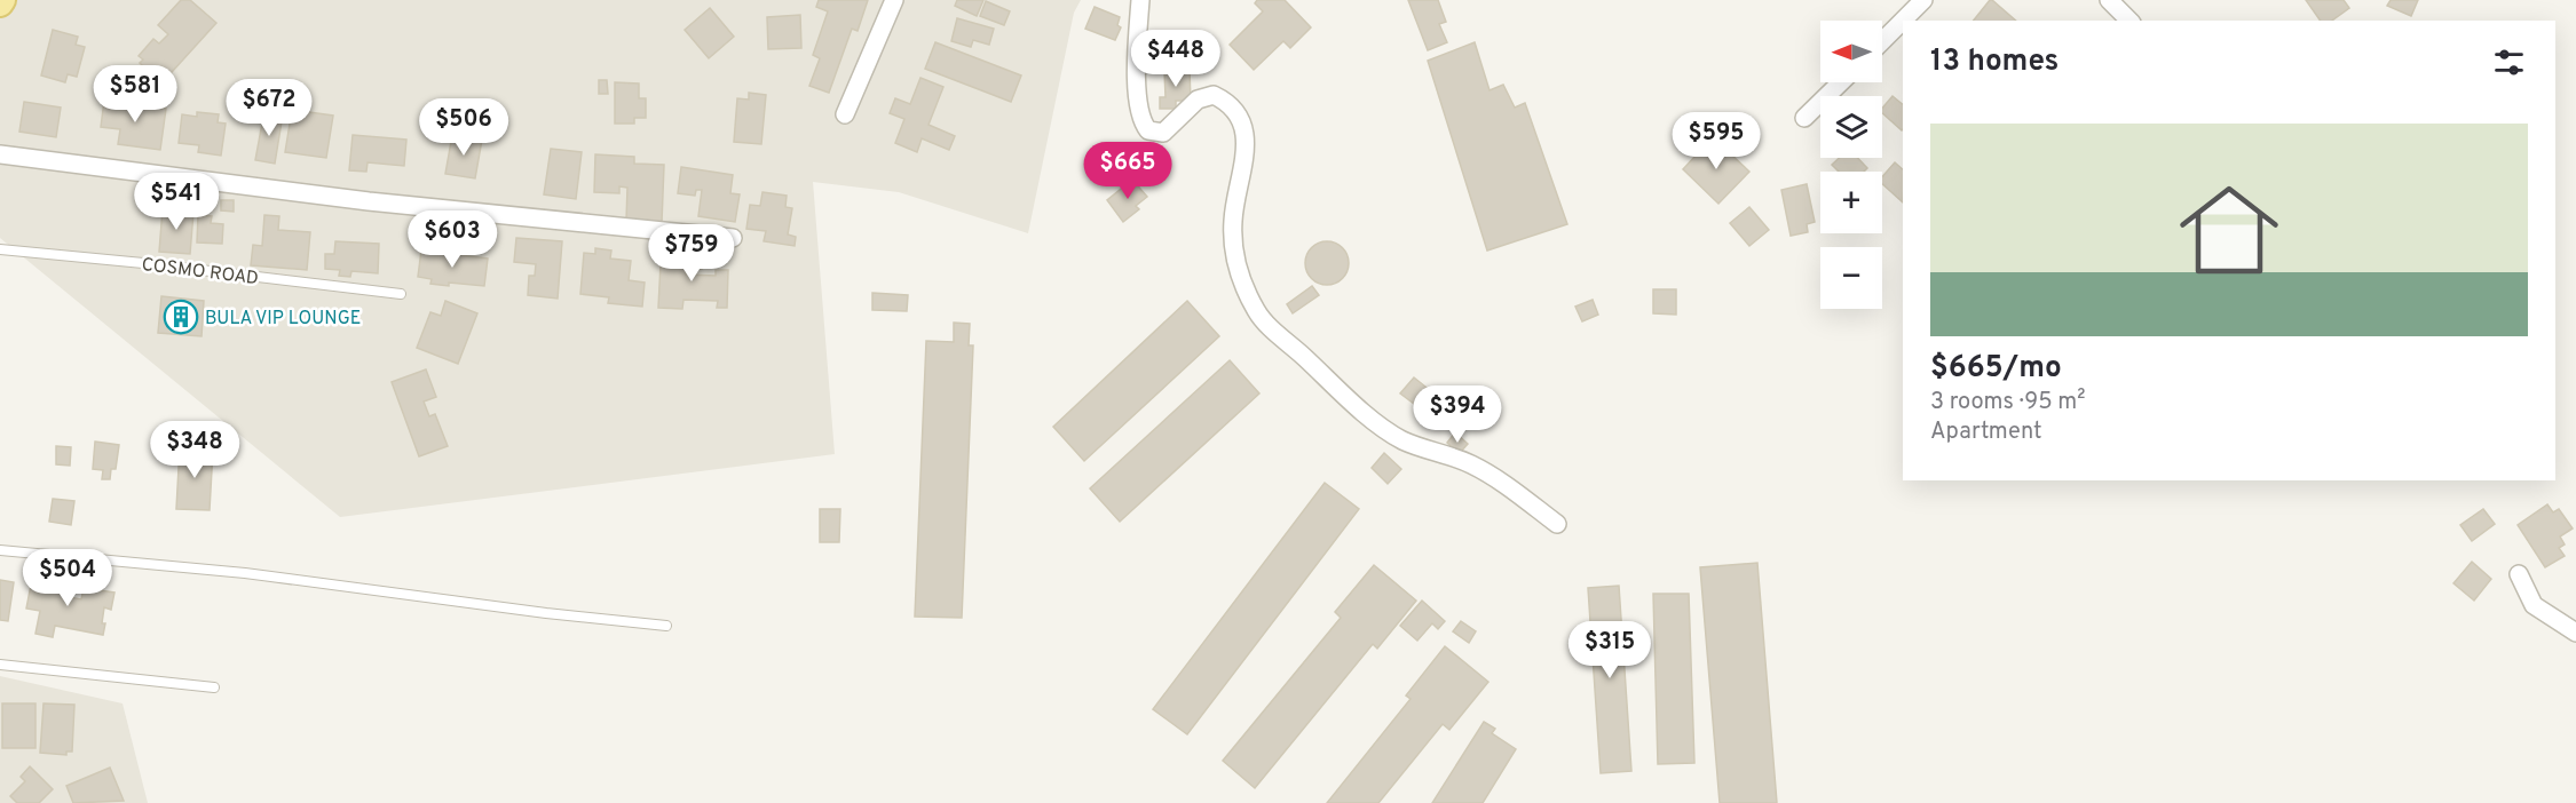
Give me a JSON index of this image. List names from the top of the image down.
{
  "streets": {
    "lane": ["COSMO ROAD"]
  },
  "places": {
    "building": ["BULA VIP LOUNGE"]
  },
  "north": "left",
  "page": {
    "map_buttons": ["+", "−"],
    "heading": "13 homes",
    "price": [
      "$448",
      "$581",
      "$672",
      "$506",
      "$595",
      "$665",
      "$541",
      "$603",
      "$759",
      "$394",
      "$348",
      "$504",
      "$315"
    ],
    "list": [
      {
        "name": "$665/mo",
        "note": "3 rooms · 95 m² · Apartment"
      }
    ]
  }
}
